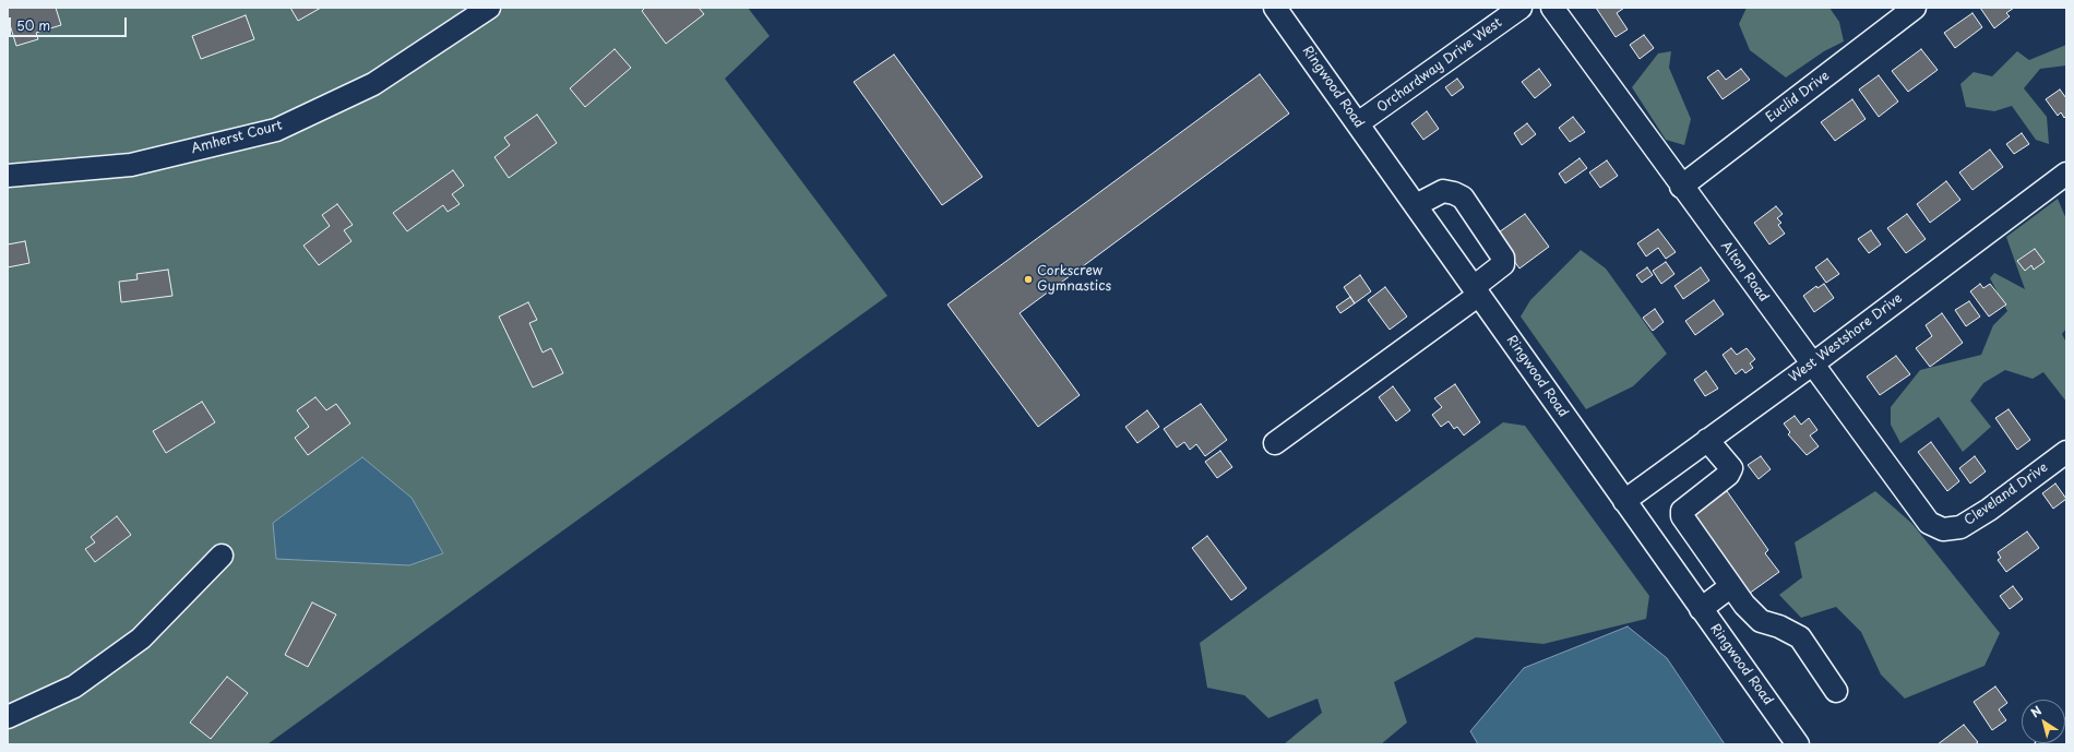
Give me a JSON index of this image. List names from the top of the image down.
{
  "streets": {
    "street": [
      "Orchardway Drive West",
      "Ringwood Road",
      "Euclid Drive",
      "Amherst Court",
      "Alton Road",
      "West Westshore Drive",
      "Cleveland Drive"
    ]
  },
  "crossings": [
    ["Orchardway Drive West", "Ringwood Road"],
    ["Ringwood Road", "West Westshore Drive"],
    ["Euclid Drive", "Alton Road"],
    ["Alton Road", "West Westshore Drive"],
    ["Alton Road", "Cleveland Drive"]
  ],
  "places": ["Corkscrew Gymnastics"],
  "scale_bar": "50 m",
  "north": "top left"
}
